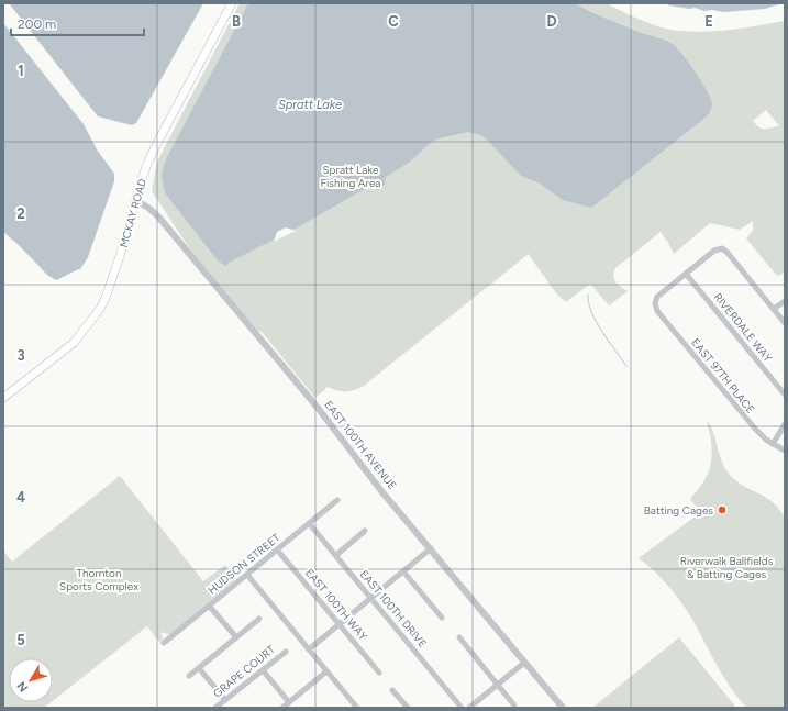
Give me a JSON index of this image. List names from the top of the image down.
{
  "streets": {
    "main road": ["MCKAY ROAD"],
    "street": [
      "RIVERDALE WAY",
      "EAST 97TH PLACE",
      "EAST 100TH AVENUE",
      "HUDSON STREET",
      "EAST 100TH WAY",
      "EAST 100TH DRIVE",
      "GRAPE COURT"
    ]
  },
  "crossings": [
    ["MCKAY ROAD", "EAST 100TH AVENUE"],
    ["RIVERDALE WAY", "EAST 97TH PLACE"],
    ["HUDSON STREET", "EAST 100TH WAY"],
    ["HUDSON STREET", "EAST 100TH DRIVE"]
  ],
  "water": ["Spratt Lake"],
  "parks": ["Spratt Lake Fishing Area", "Riverwalk Ballfields & Batting Cages", "Thornton Sports Complex"],
  "places": ["Batting Cages"],
  "scale_bar": "200 m",
  "north": "bottom left",
  "grid": {
    "columns": [
      "B",
      "C",
      "D",
      "E"
    ],
    "rows": [
      "1",
      "2",
      "3",
      "4",
      "5"
    ]
  }
}
